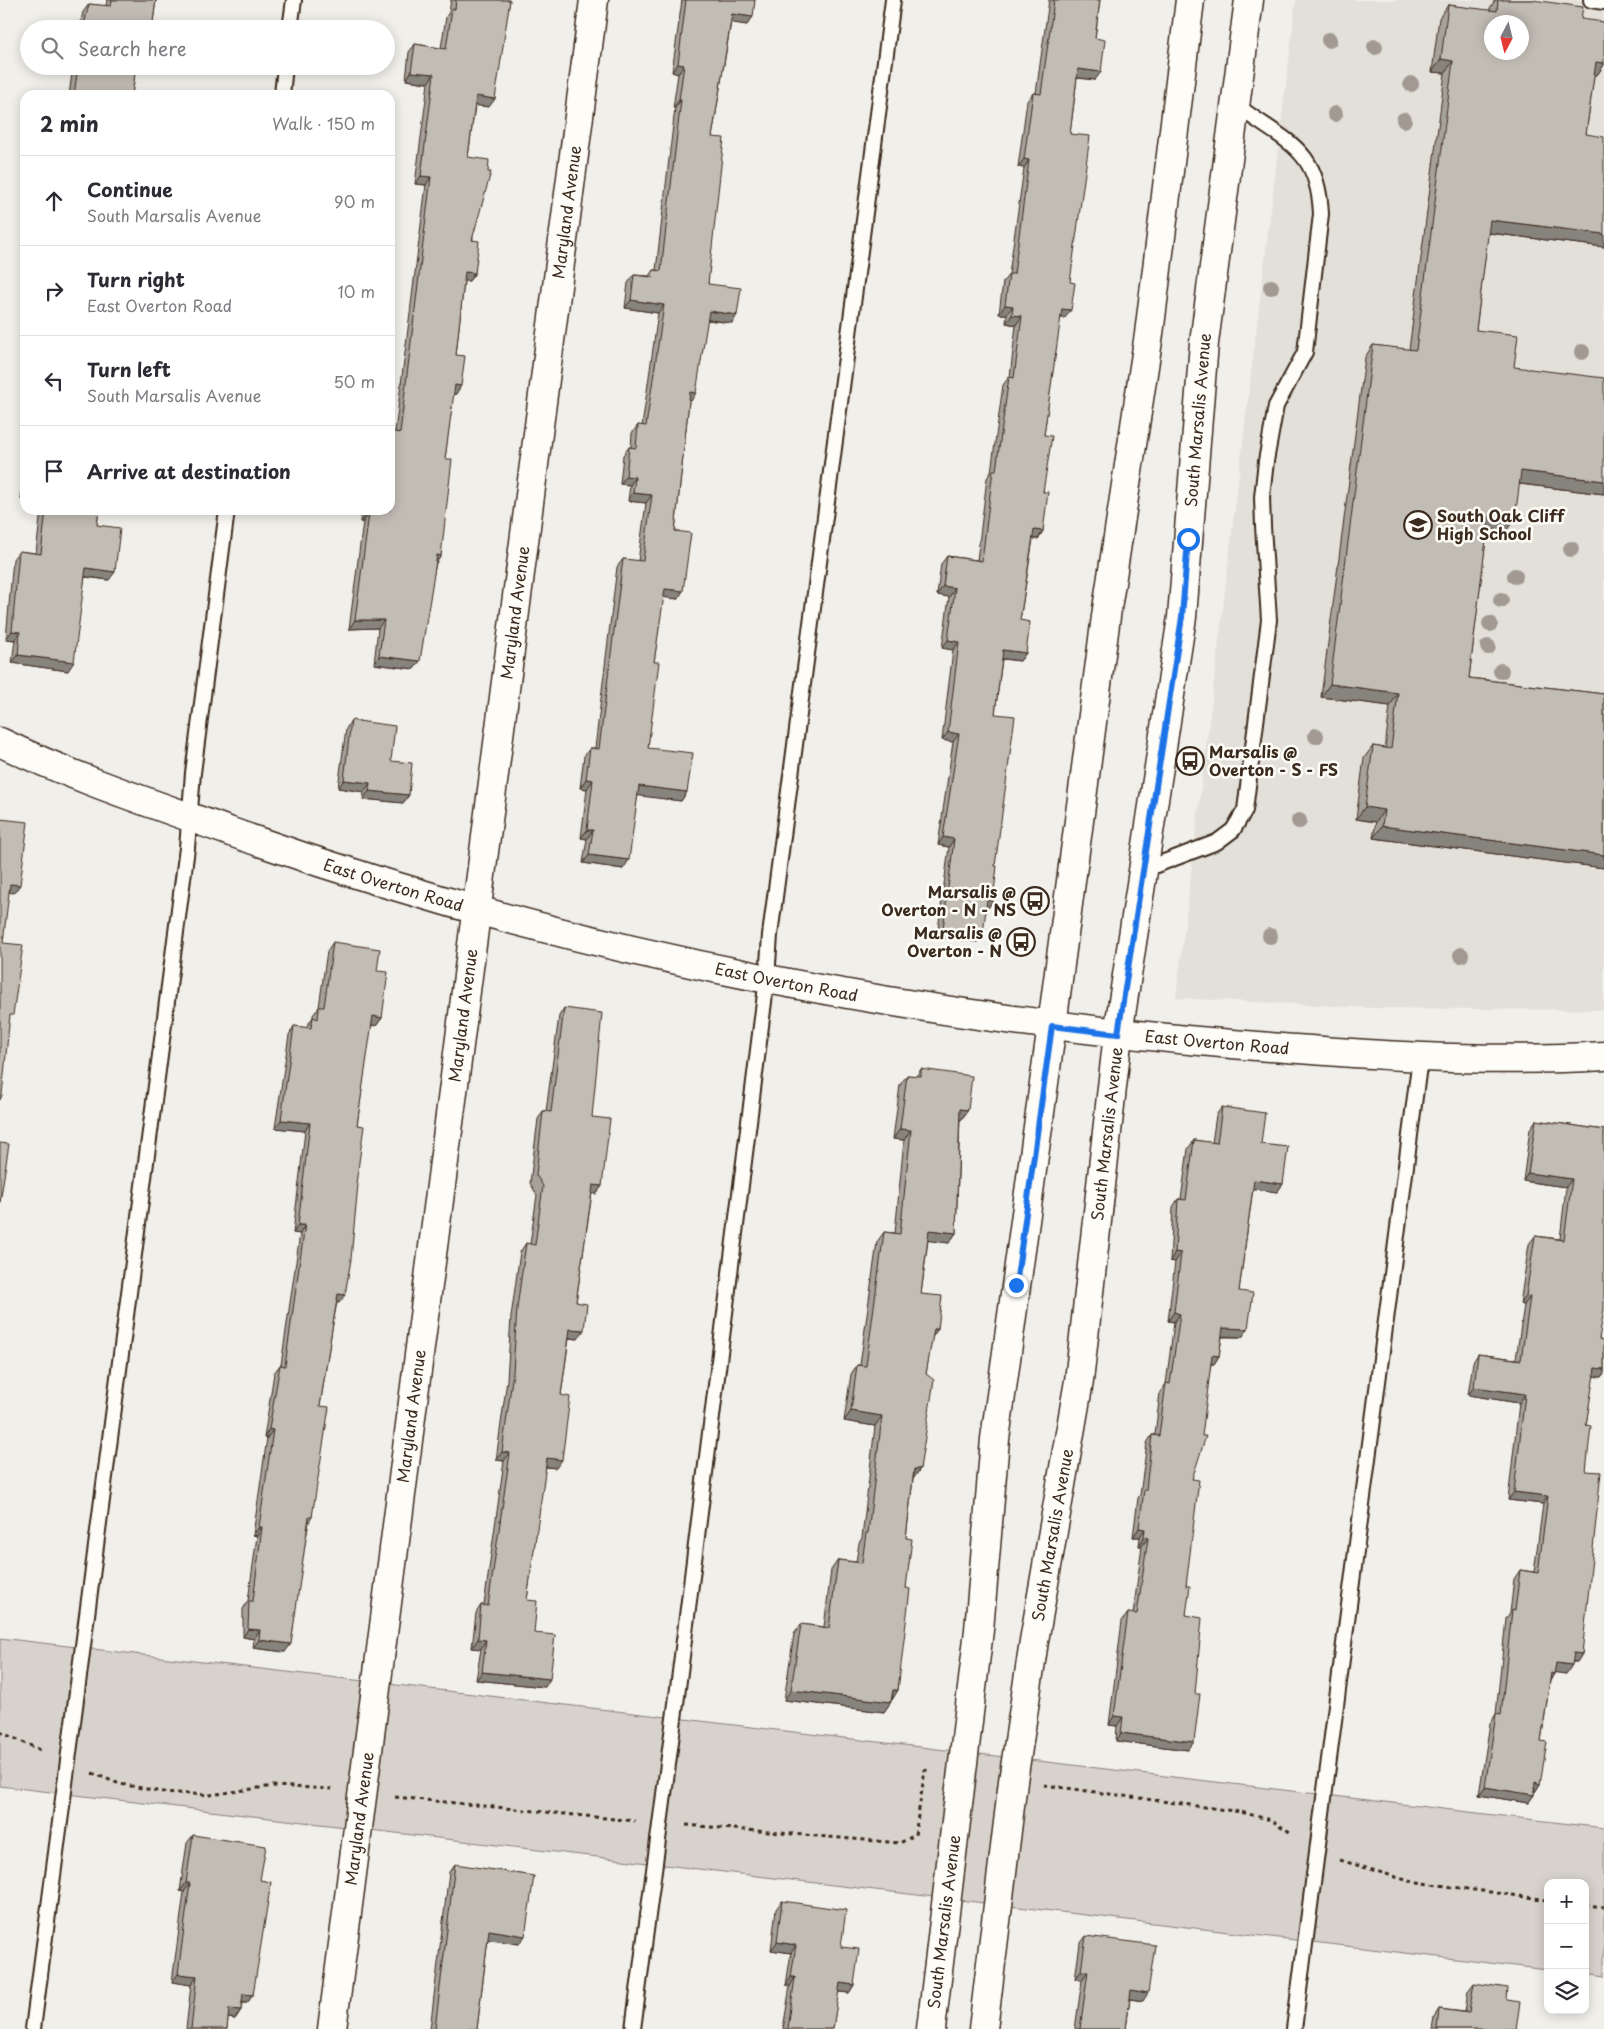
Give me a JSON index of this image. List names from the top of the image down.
{
  "streets": {
    "main road": ["Maryland Avenue", "South Marsalis Avenue", "East Overton Road"]
  },
  "crossings": [
    ["Maryland Avenue", "East Overton Road"],
    ["South Marsalis Avenue", "East Overton Road"]
  ],
  "places": {
    "school or university": ["South Oak Cliff High School"],
    "bus stop": ["Marsalis @ Overton - S - FS", "Marsalis @ Overton - N - NS", "Marsalis @ Overton - N"]
  },
  "north": "bottom",
  "page": {
    "search": "Search here",
    "heading": ["2 min", "Walk · 150 m"],
    "list": [
      ["Continue", "South Marsalis Avenue", "90 m"],
      ["Turn right", "East Overton Road", "10 m"],
      ["Turn left", "South Marsalis Avenue", "50 m"],
      "Arrive at destination"
    ],
    "map_buttons": ["+", "−"]
  }
}
